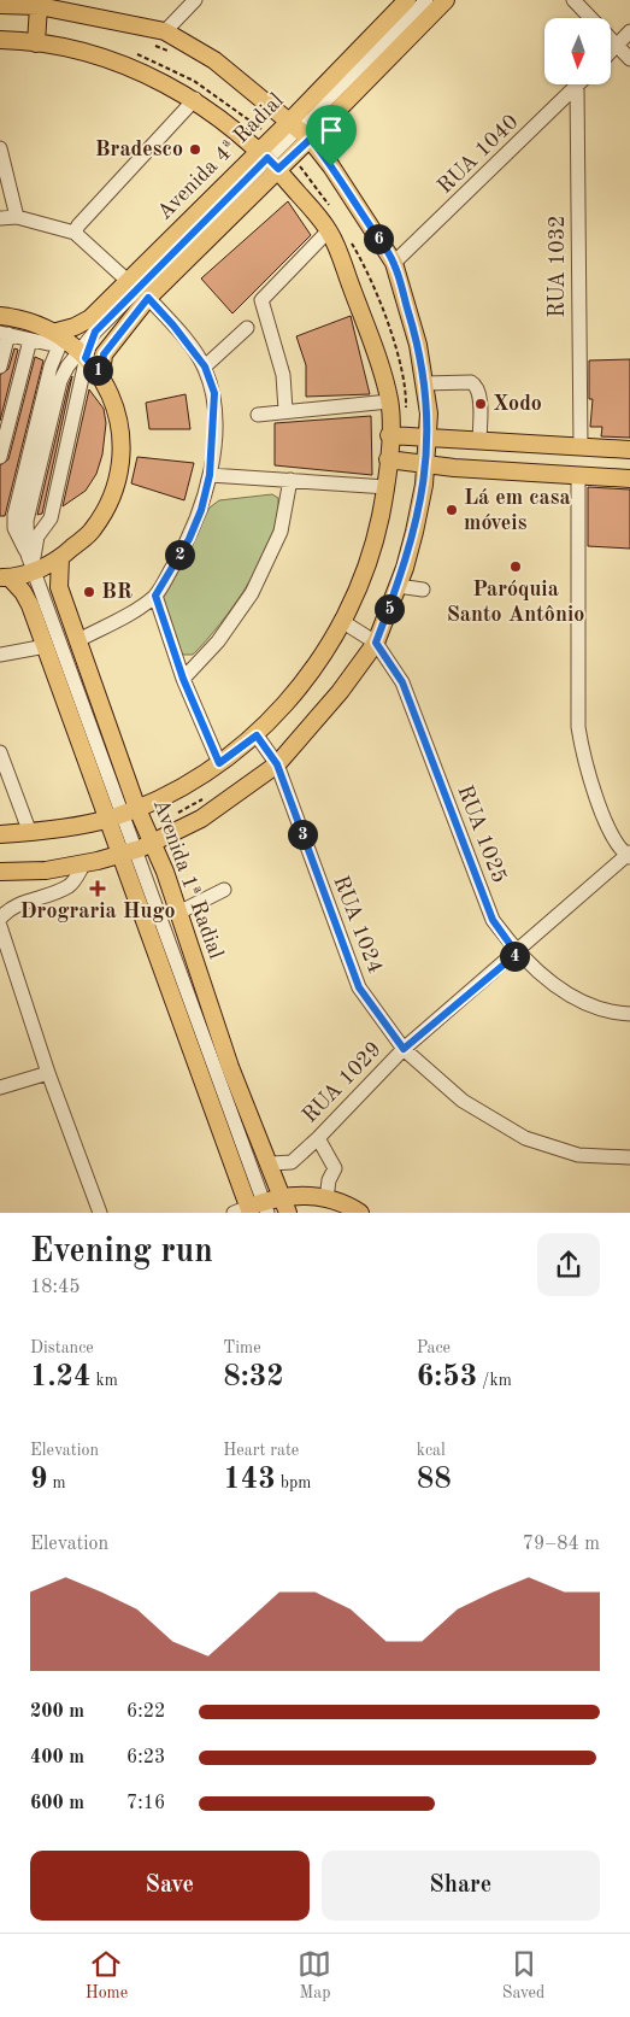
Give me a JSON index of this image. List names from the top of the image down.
{
  "streets": {
    "main road": ["Avenida 4ª Radial", "Avenida 1ª Radial"],
    "street": [
      "RUA 1040",
      "RUA 1032",
      "RUA 1025",
      "RUA 1024",
      "RUA 1029"
    ]
  },
  "crossings": [
    ["RUA 1040", "RUA 1032"],
    ["RUA 1025", "RUA 1029"],
    ["Avenida 1ª Radial", "RUA 1029"],
    ["RUA 1024", "RUA 1029"]
  ],
  "places": {
    "other": [
      "Bradesco",
      "Xodo",
      "Lá em casa móveis",
      "Paróquia Santo Antônio",
      "BR"
    ],
    "health": ["Drograria Hugo"]
  },
  "north": "bottom",
  "page": {
    "pins": [
      "6",
      "1",
      "2",
      "5",
      "3",
      "4"
    ],
    "heading": ["Evening run", "18:45"],
    "stats": [
      ["Distance", "1.24 km"],
      ["Time", "8:32"],
      ["Pace", "6:53 /km"],
      ["Elevation", "9 m"],
      ["Heart rate", "143 bpm"],
      ["kcal", "88"]
    ],
    "chart": ["Elevation", "79–84 m"],
    "list": [
      {
        "name": "200 m",
        "note": "6:22"
      },
      {
        "name": "400 m",
        "note": "6:23"
      },
      {
        "name": "600 m",
        "note": "7:16"
      }
    ],
    "buttons": ["Save", "Share"],
    "tabs": ["Home", "Map", "Saved"]
  }
}
